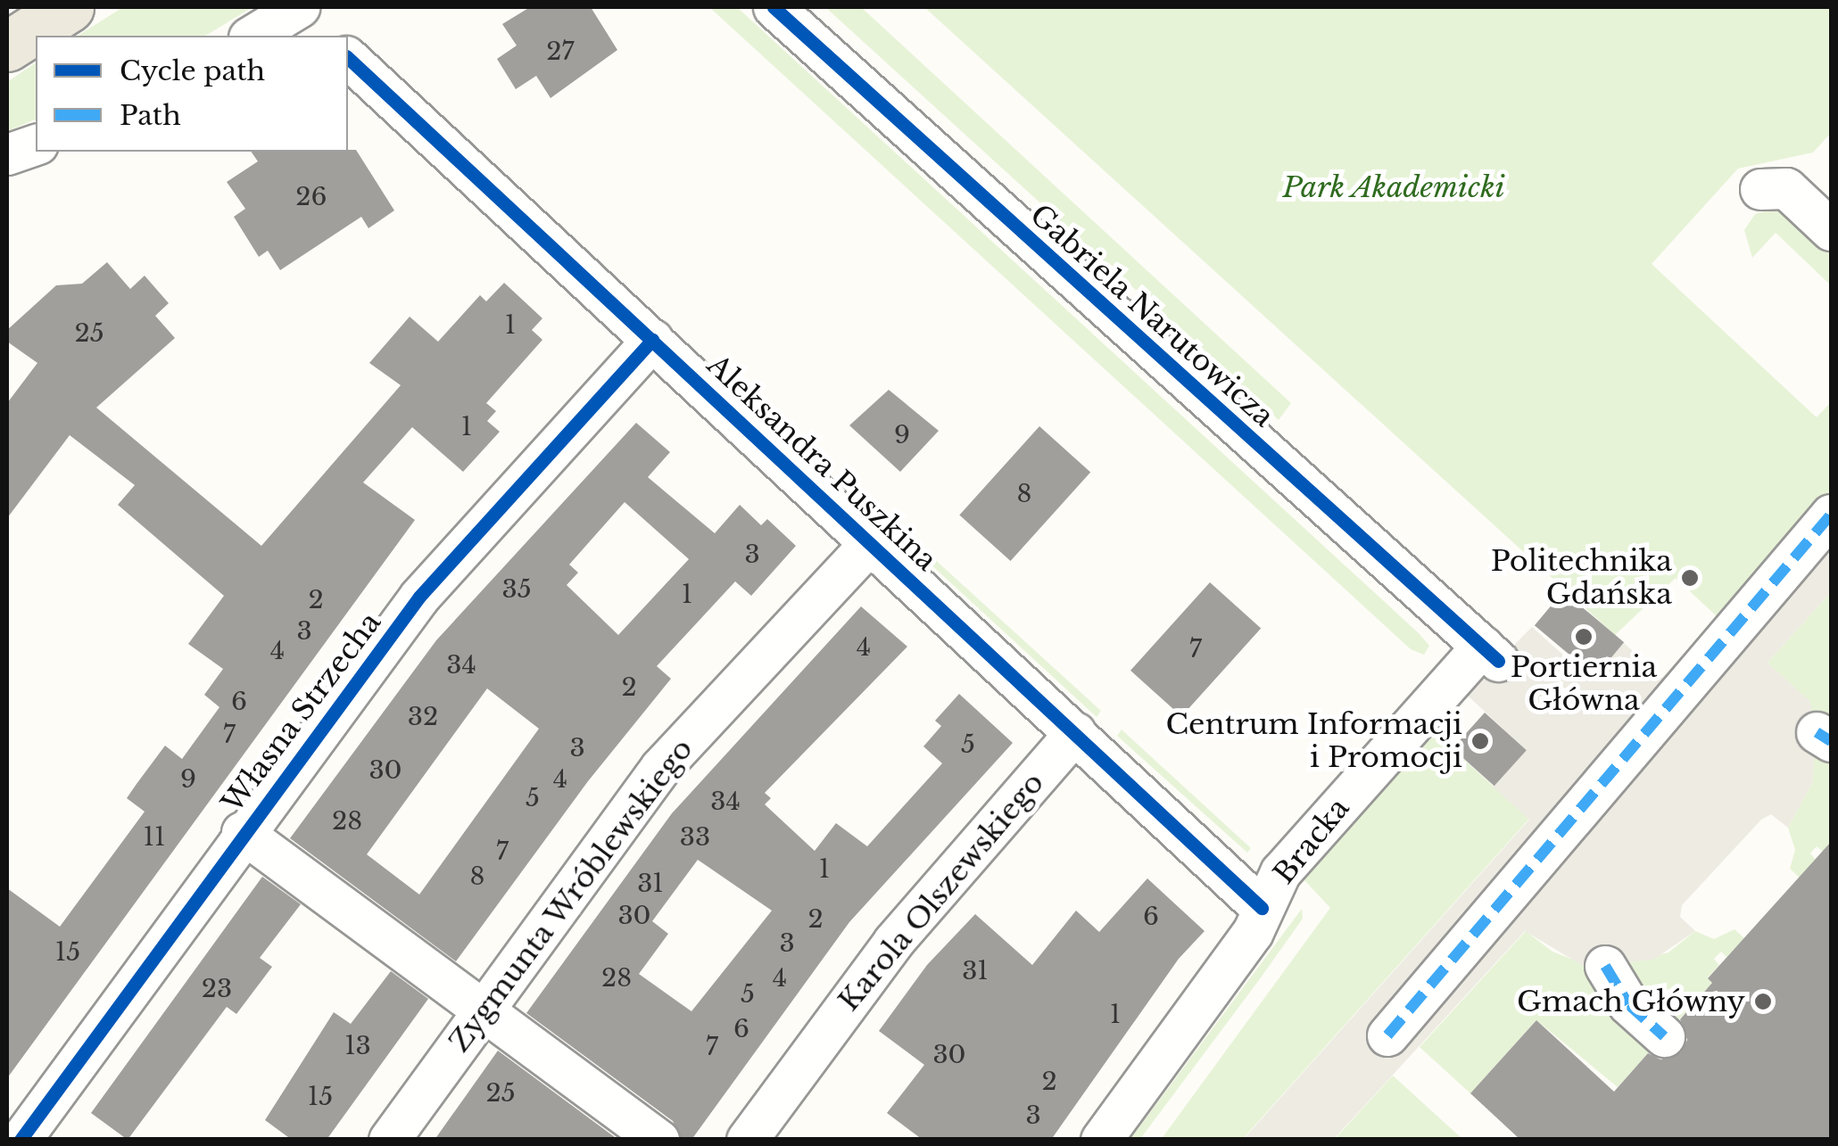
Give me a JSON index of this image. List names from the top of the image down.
{
  "streets": {
    "street": [
      "Gabriela Narutowicza",
      "Aleksandra Puszkina",
      "Własna Strzecha",
      "Bracka",
      "Karola Olszewskiego",
      "Zygmunta Wróblewskiego"
    ]
  },
  "crossings": [
    ["Gabriela Narutowicza", "Bracka"],
    ["Aleksandra Puszkina", "Własna Strzecha"],
    ["Aleksandra Puszkina", "Bracka"],
    ["Aleksandra Puszkina", "Karola Olszewskiego"],
    ["Aleksandra Puszkina", "Zygmunta Wróblewskiego"]
  ],
  "parks": ["Park Akademicki"],
  "places": [
    "Politechnika Gdańska",
    "Portiernia Główna",
    "Centrum Informacji i Promocji",
    "Gmach Główny"
  ],
  "house_numbers": [
    "27",
    "26",
    "1",
    "25",
    "1",
    "9",
    "8",
    "3",
    "35",
    "1",
    "2",
    "3",
    "4",
    "7",
    "4",
    "34",
    "2",
    "6",
    "32",
    "7",
    "5",
    "3",
    "30",
    "9",
    "4",
    "5",
    "34",
    "28",
    "11",
    "33",
    "7",
    "1",
    "8",
    "31",
    "30",
    "6",
    "2",
    "3",
    "15",
    "31",
    "28",
    "4",
    "23",
    "5",
    "1",
    "6",
    "13",
    "7",
    "30",
    "2",
    "25",
    "15",
    "3"
  ],
  "legend": ["Cycle path", "Path"]
}
